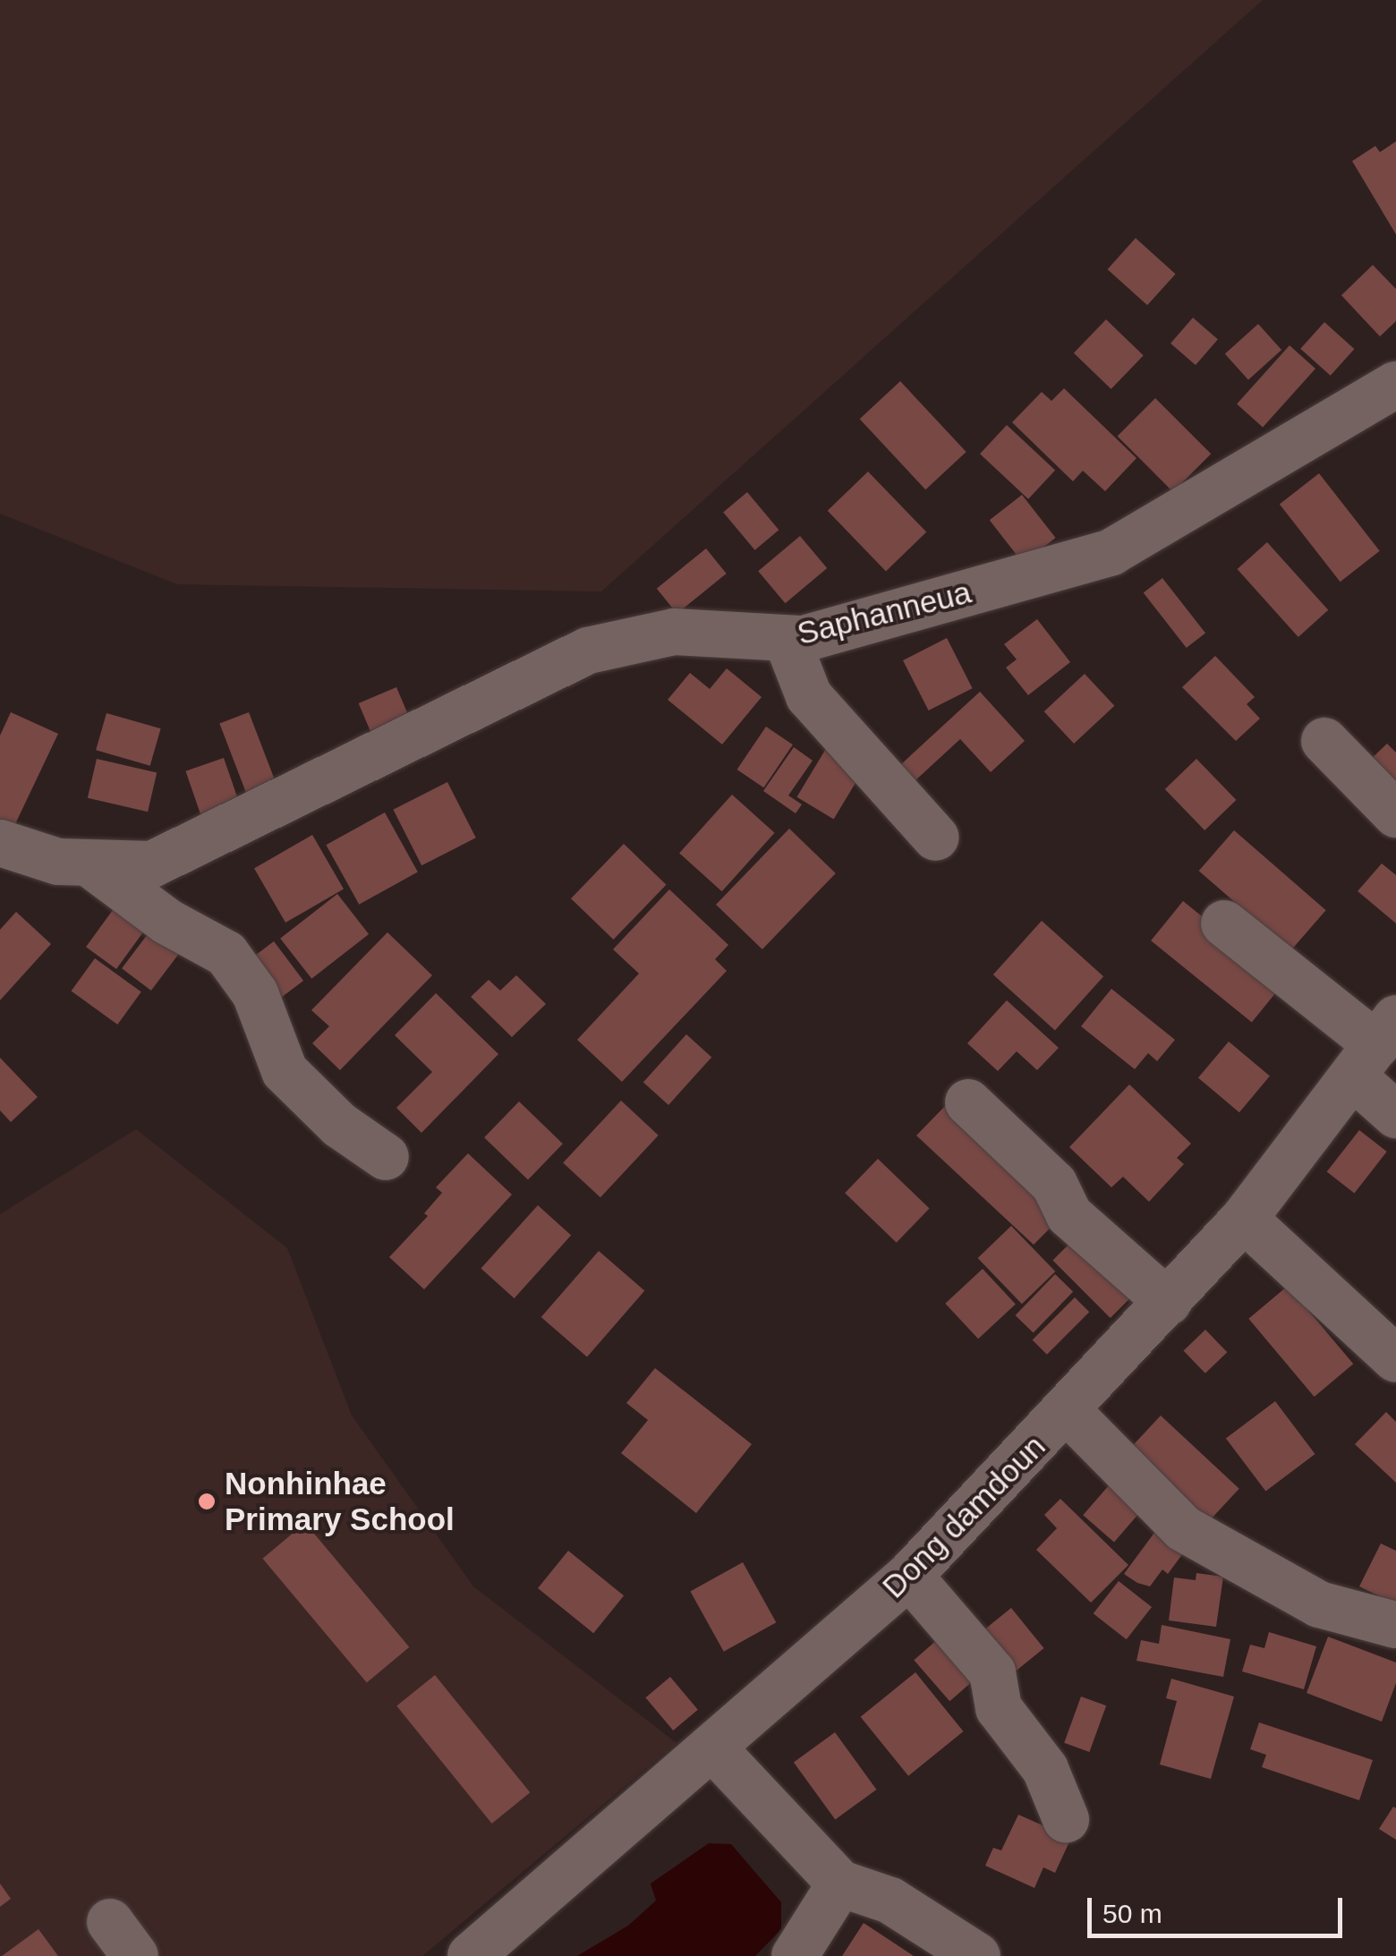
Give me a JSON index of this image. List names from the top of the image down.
{
  "streets": {
    "street": ["Saphanneua", "Dong damdoun"]
  },
  "places": ["Nonhinhae Primary School"],
  "scale_bar": "50 m"
}
